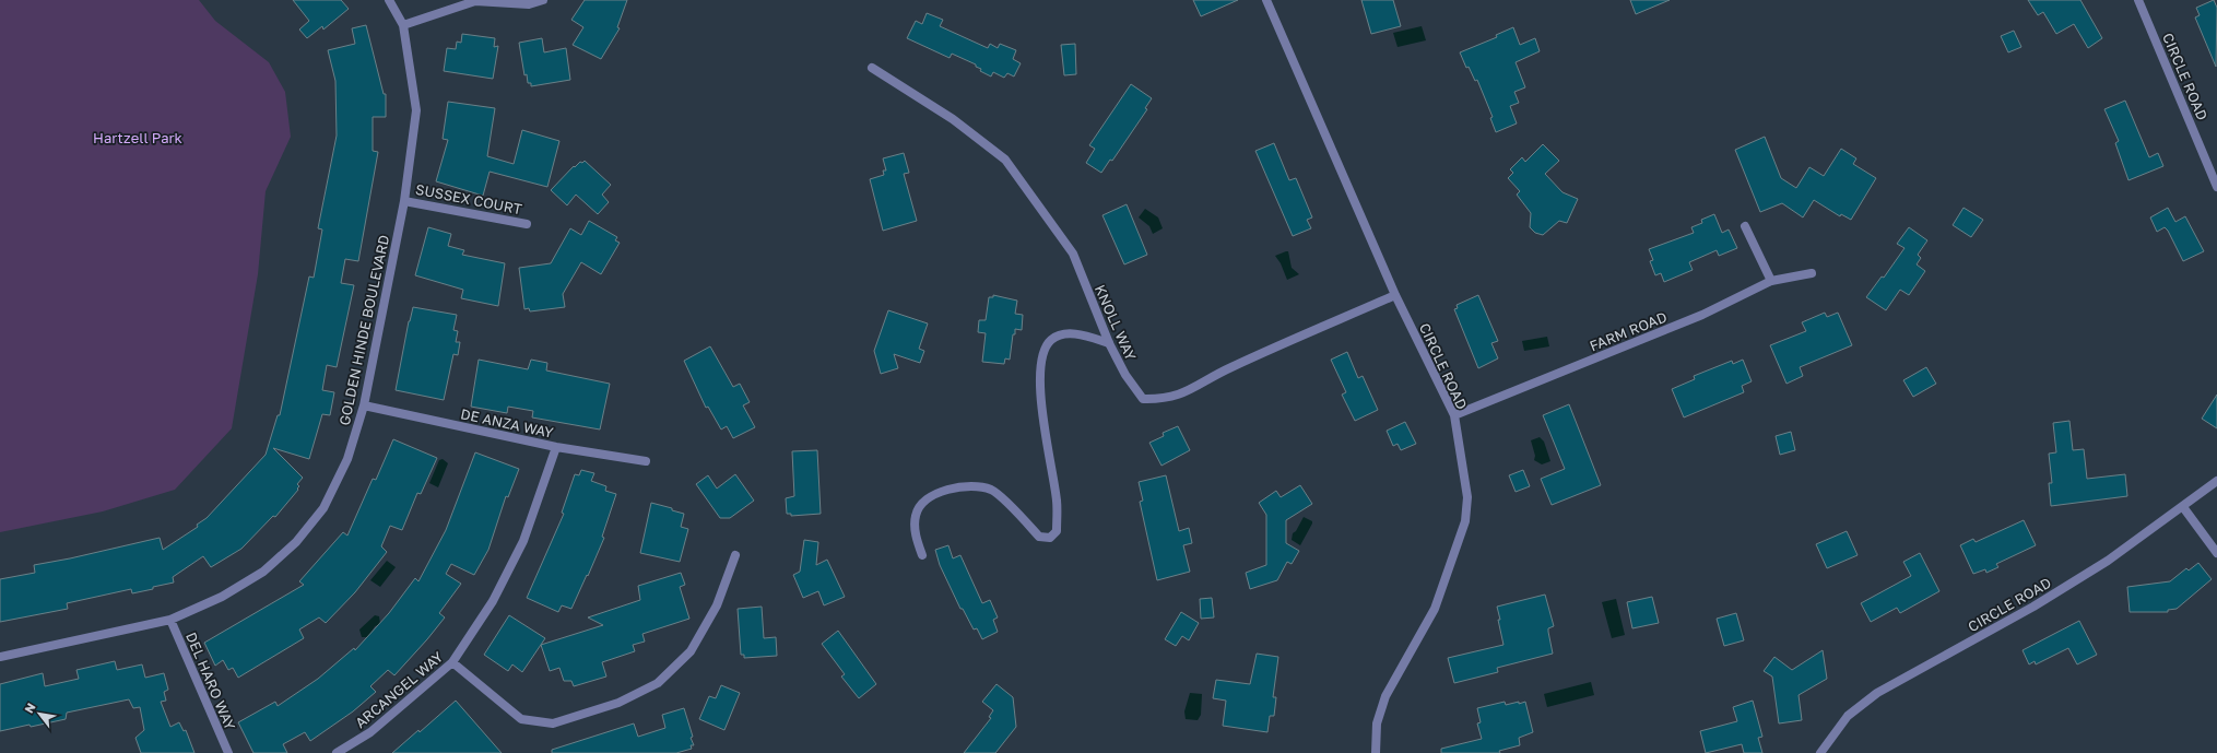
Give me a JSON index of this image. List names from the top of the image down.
{
  "streets": {
    "street": [
      "CIRCLE ROAD",
      "SUSSEX COURT",
      "KNOLL WAY",
      "GOLDEN HINDE BOULEVARD",
      "FARM ROAD",
      "DE ANZA WAY",
      "DEL HARO WAY",
      "ARCANGEL WAY"
    ]
  },
  "crossings": [
    ["CIRCLE ROAD", "KNOLL WAY"],
    ["CIRCLE ROAD", "FARM ROAD"],
    ["SUSSEX COURT", "GOLDEN HINDE BOULEVARD"],
    ["GOLDEN HINDE BOULEVARD", "DE ANZA WAY"],
    ["GOLDEN HINDE BOULEVARD", "DEL HARO WAY"],
    ["DE ANZA WAY", "ARCANGEL WAY"]
  ],
  "parks": ["Hartzell Park"],
  "north": "top left"
}
